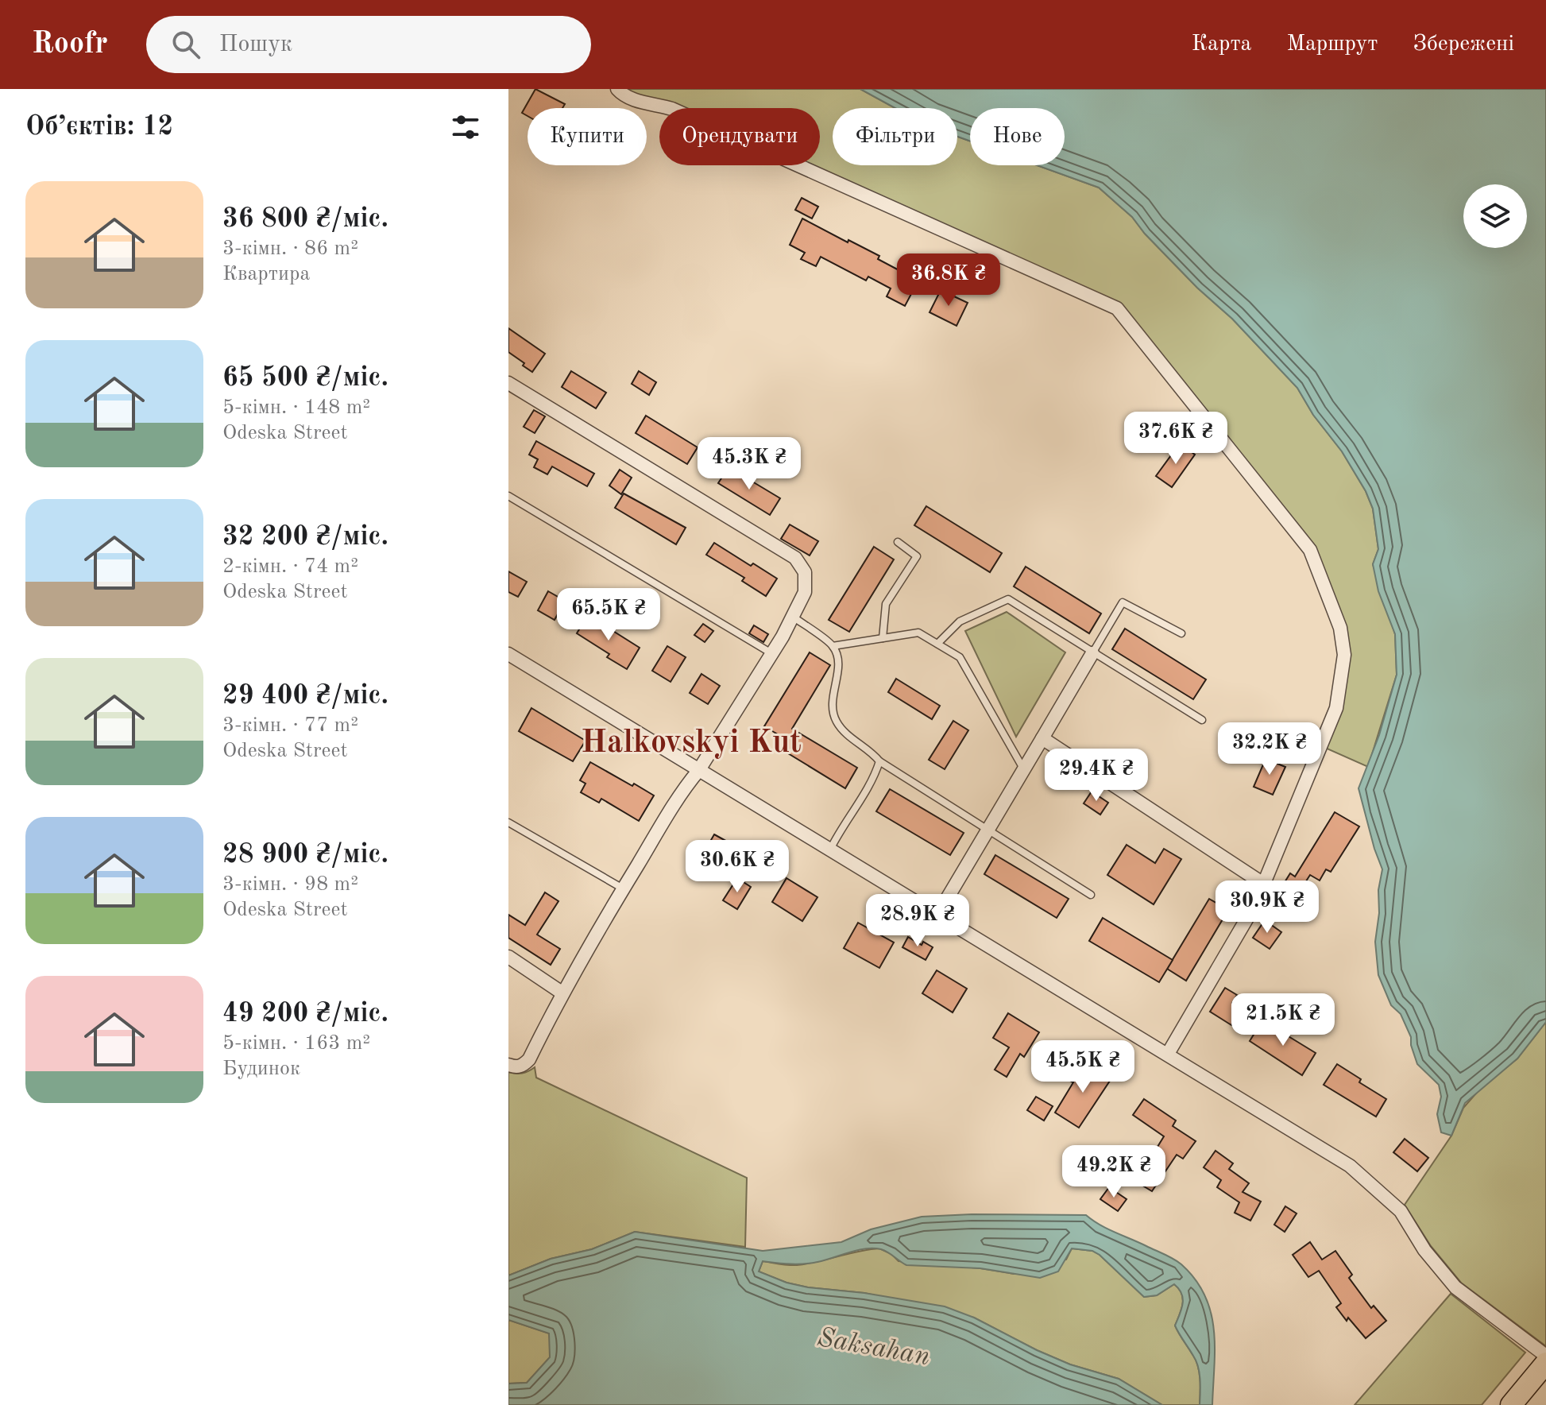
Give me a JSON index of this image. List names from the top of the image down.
{
  "districts": ["Halkovskyi Kut"],
  "water": ["Saksahan"],
  "page": {
    "header": "Roofr",
    "search": "Пошук",
    "nav": ["Карта", "Маршрут", "Збережені"],
    "heading": "Об’єктів: 12",
    "chip": [
      "Купити",
      "Орендувати",
      "Фільтри",
      "Нове"
    ],
    "list": [
      {
        "name": "36 800 ₴/міс.",
        "note": "3-кімн. · 86 m² · Квартира"
      },
      {
        "name": "65 500 ₴/міс.",
        "note": "5-кімн. · 148 m² · Odeska Street"
      },
      {
        "name": "32 200 ₴/міс.",
        "note": "2-кімн. · 74 m² · Odeska Street"
      },
      {
        "name": "29 400 ₴/міс.",
        "note": "3-кімн. · 77 m² · Odeska Street"
      },
      {
        "name": "28 900 ₴/міс.",
        "note": "3-кімн. · 98 m² · Odeska Street"
      },
      {
        "name": "49 200 ₴/міс.",
        "note": "5-кімн. · 163 m² · Будинок"
      }
    ],
    "price": [
      "36.8K ₴",
      "37.6K ₴",
      "45.3K ₴",
      "65.5K ₴",
      "32.2K ₴",
      "29.4K ₴",
      "30.6K ₴",
      "30.9K ₴",
      "28.9K ₴",
      "21.5K ₴",
      "45.5K ₴",
      "49.2K ₴"
    ]
  }
}
